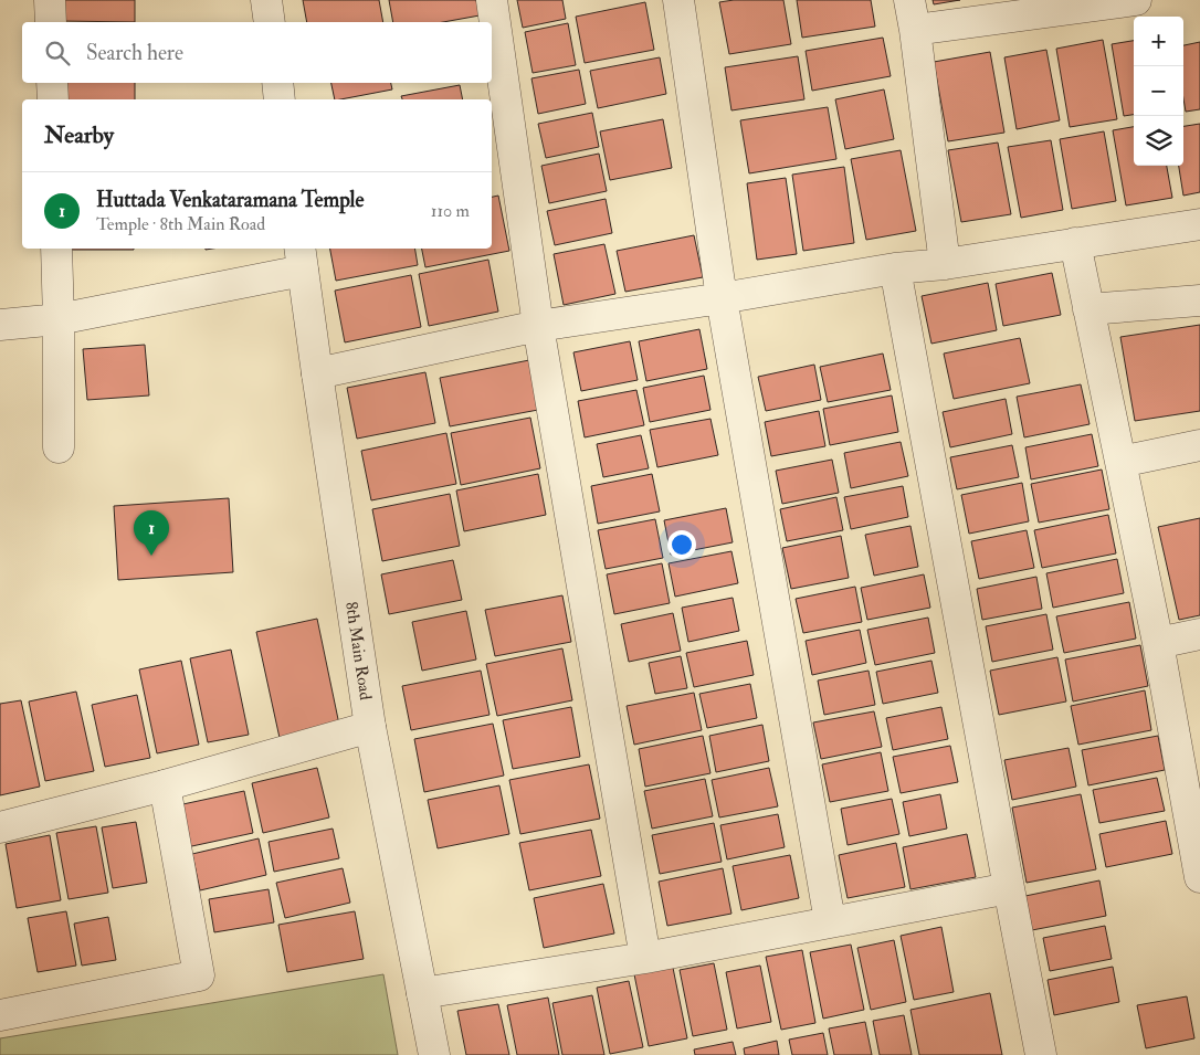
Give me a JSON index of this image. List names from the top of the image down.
{
  "streets": {
    "street": ["8th Main Road"]
  },
  "page": {
    "map_buttons": ["+", "−"],
    "search": "Search here",
    "heading": "Nearby",
    "list": [
      {
        "mark": "1",
        "name": "Huttada Venkataramana Temple",
        "note": "Temple · 8th Main Road",
        "value": "110 m"
      }
    ],
    "pins": "1"
  }
}
